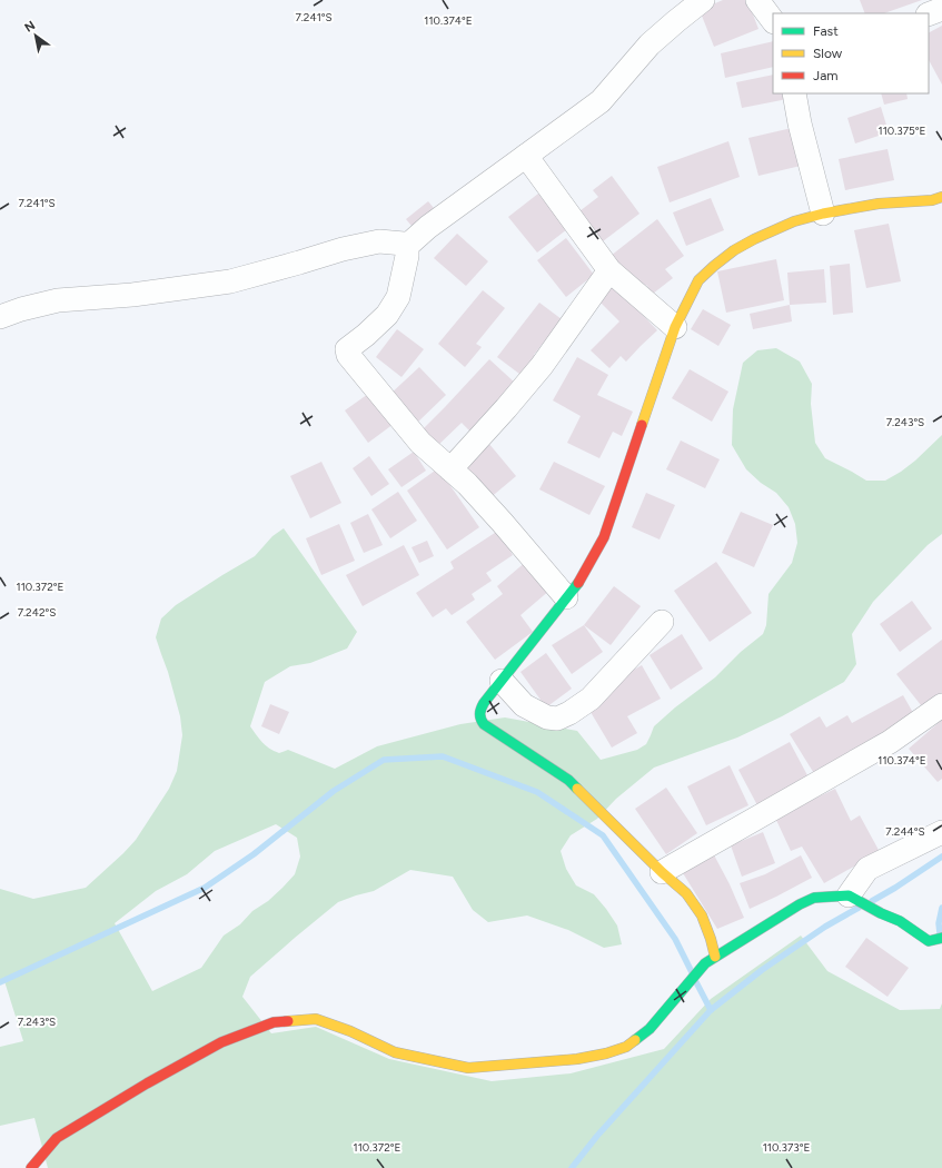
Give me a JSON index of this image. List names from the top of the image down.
{
  "legend": ["Fast", "Slow", "Jam"],
  "north": "top left",
  "coordinates": [
    "7.241°S",
    "110.374°E",
    "110.375°E",
    "7.243°S",
    "110.372°E",
    "7.242°S",
    "7.244°S",
    "110.373°E"
  ]
}
